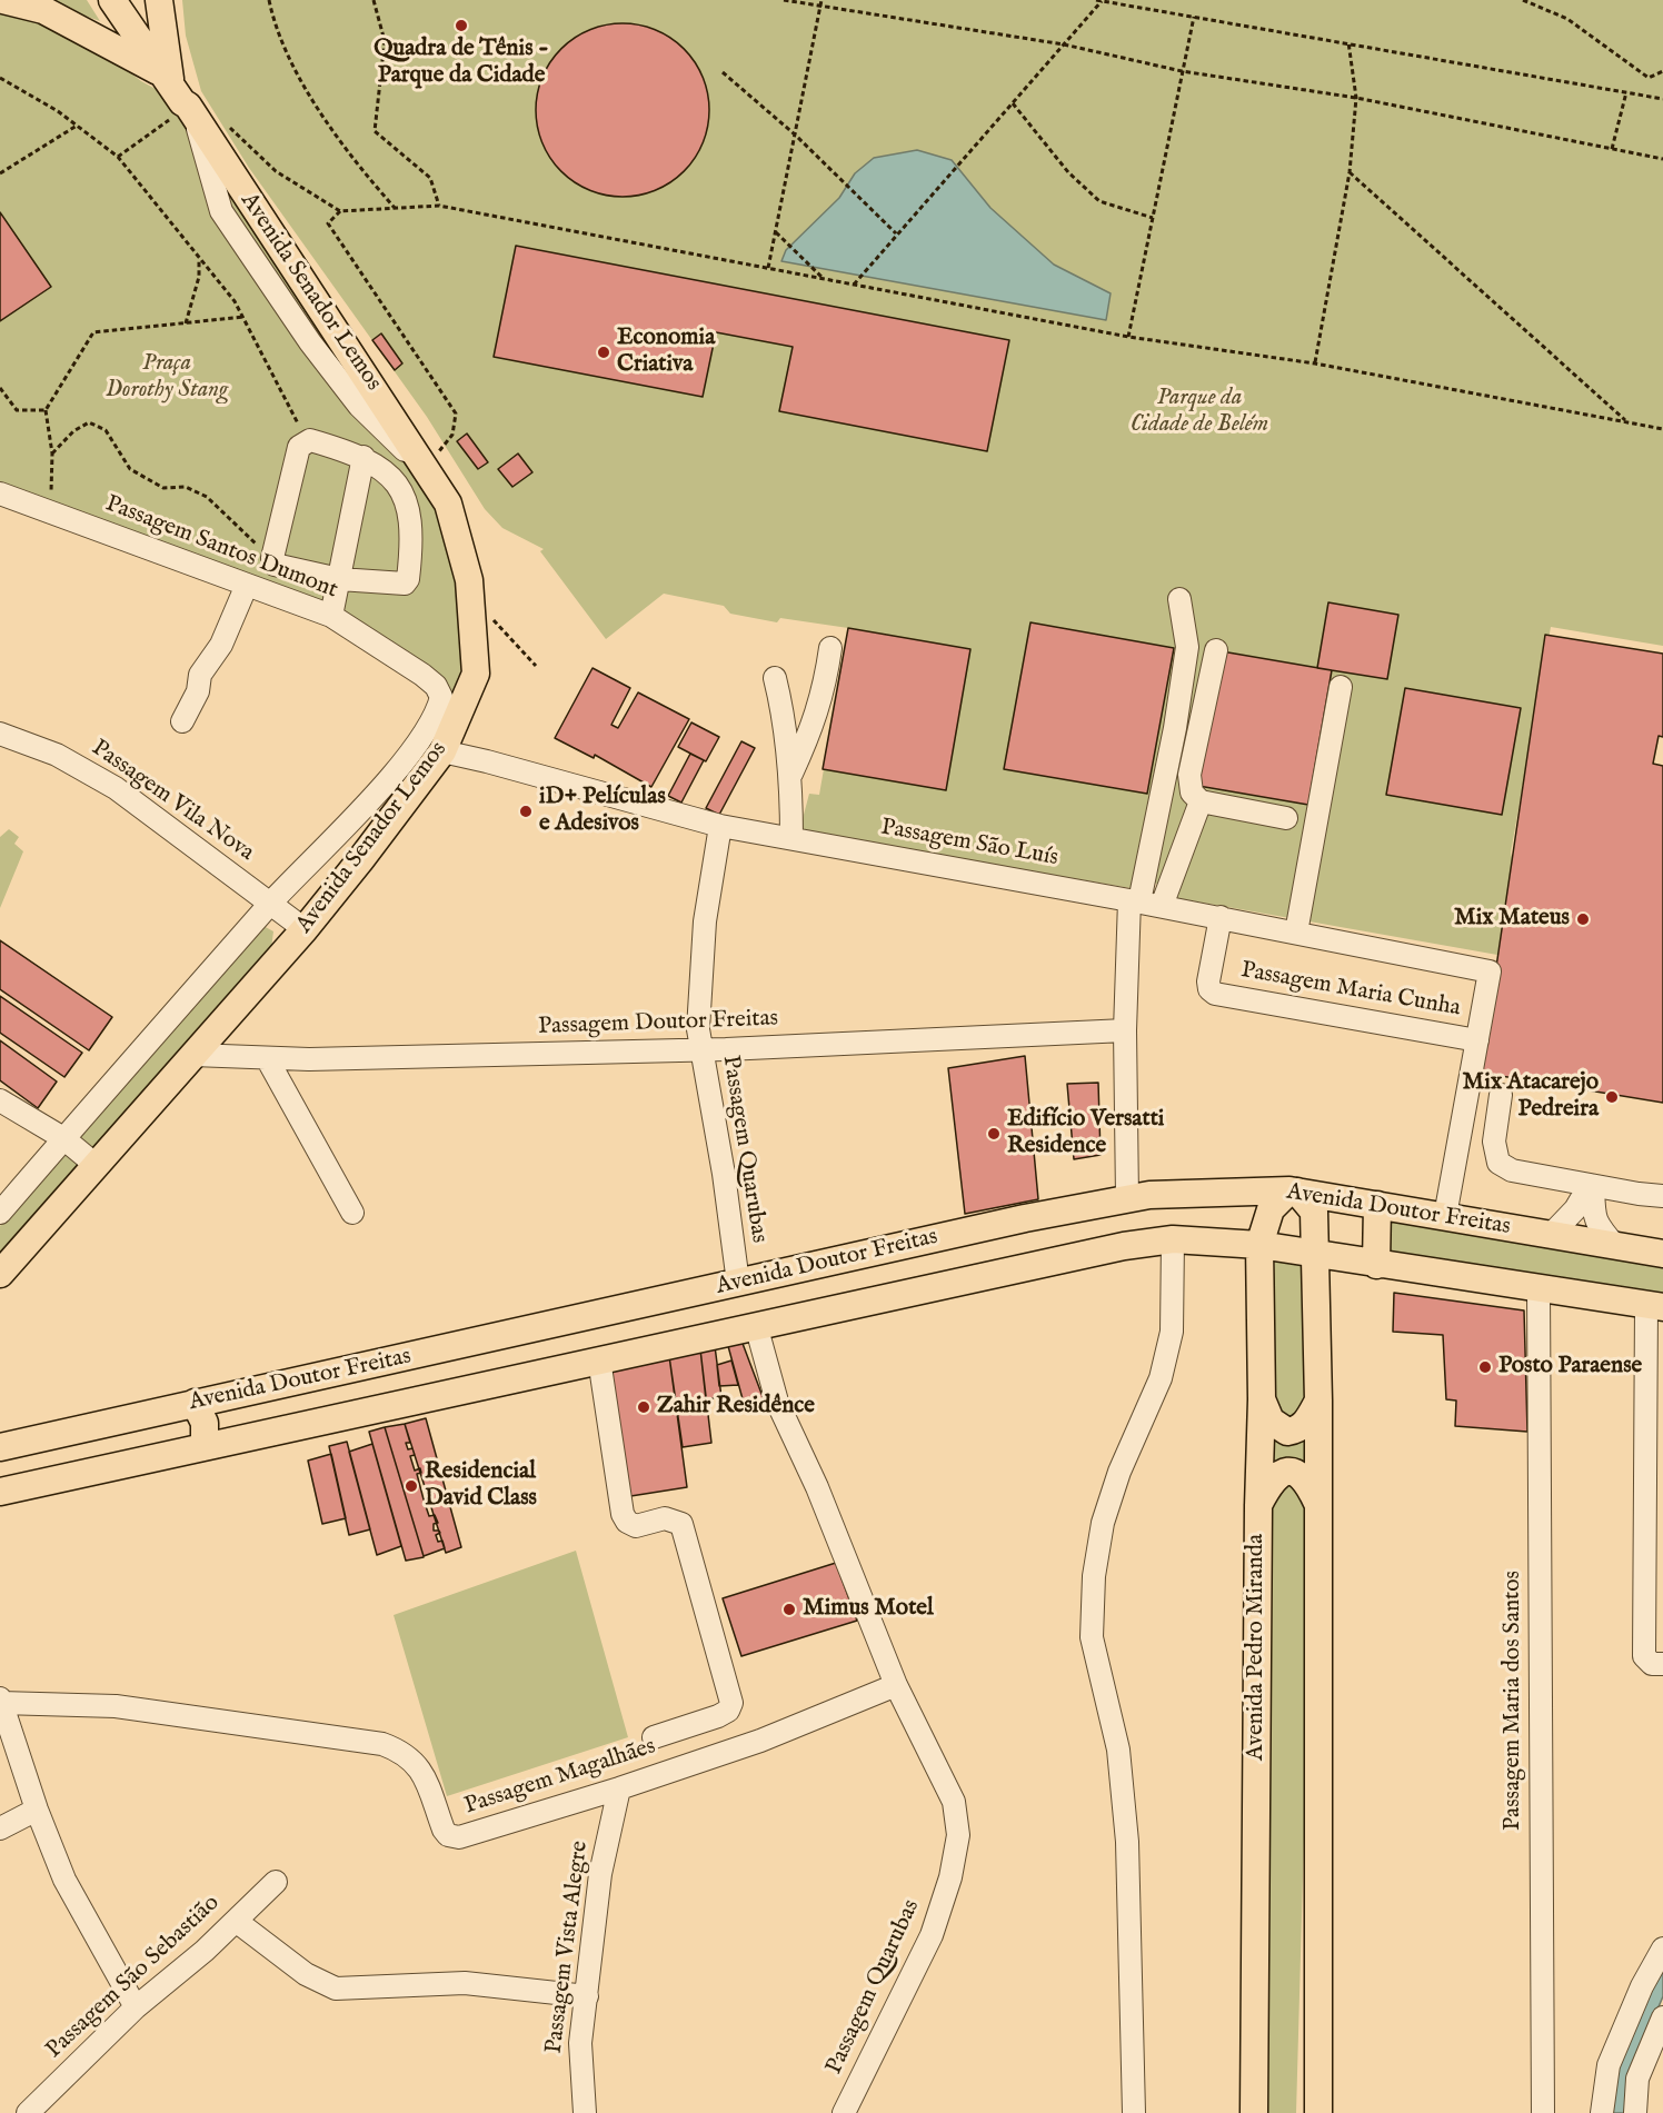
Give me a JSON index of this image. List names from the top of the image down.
{
  "streets": {
    "main road": ["Avenida Senador Lemos", "Avenida Doutor Freitas", "Avenida Pedro Miranda"],
    "street": [
      "Passagem Santos Dumont",
      "Passagem Vila Nova",
      "Passagem São Luís",
      "Passagem Maria Cunha",
      "Passagem Doutor Freitas",
      "Passagem Quarubas",
      "Passagem Maria dos Santos",
      "Passagem Magalhães",
      "Passagem Vista Alegre",
      "Passagem São Sebastião"
    ]
  },
  "crossings": [
    ["Avenida Senador Lemos", "Passagem Santos Dumont"],
    ["Avenida Senador Lemos", "Passagem Vila Nova"],
    ["Avenida Senador Lemos", "Passagem São Luís"],
    ["Avenida Senador Lemos", "Passagem Doutor Freitas"],
    ["Passagem São Luís", "Passagem Maria Cunha"],
    ["Passagem São Luís", "Passagem Quarubas"],
    ["Passagem Doutor Freitas", "Passagem Quarubas"],
    ["Passagem Quarubas", "Avenida Doutor Freitas"],
    ["Passagem Quarubas", "Passagem Magalhães"],
    ["Avenida Doutor Freitas", "Avenida Pedro Miranda"],
    ["Avenida Doutor Freitas", "Passagem Maria dos Santos"],
    ["Passagem Magalhães", "Passagem Vista Alegre"]
  ],
  "parks": ["Praça Dorothy Stang", "Parque da Cidade de Belém"],
  "places": [
    "Quadra de Tênis - Parque da Cidade",
    "Economia Criativa",
    "iD+ Películas e Adesivos",
    "Mix Mateus",
    "Mix Atacarejo Pedreira",
    "Edifício Versatti Residence",
    "Posto Paraense",
    "Zahir Residênce",
    "Residencial David Class",
    "Mimus Motel"
  ]
}
